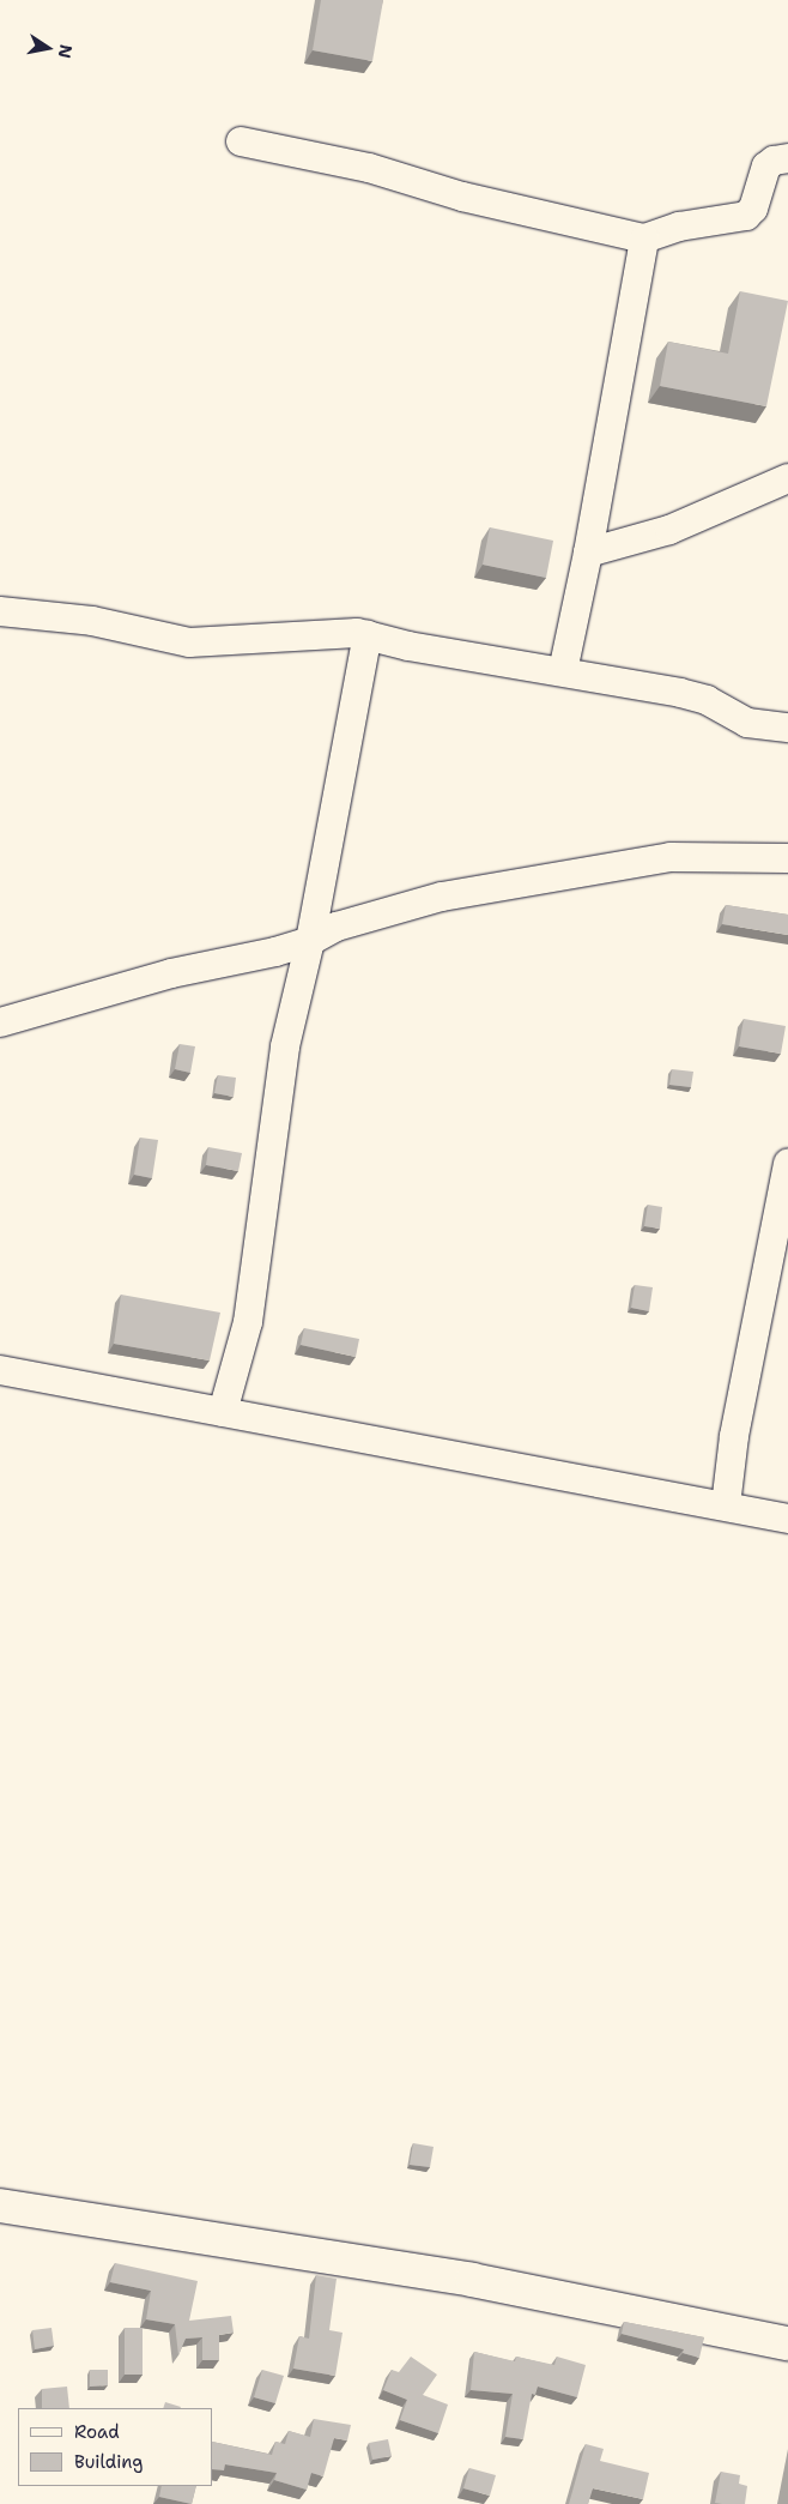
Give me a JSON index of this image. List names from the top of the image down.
{
  "legend": ["Road", "Building"],
  "north": "right"
}
